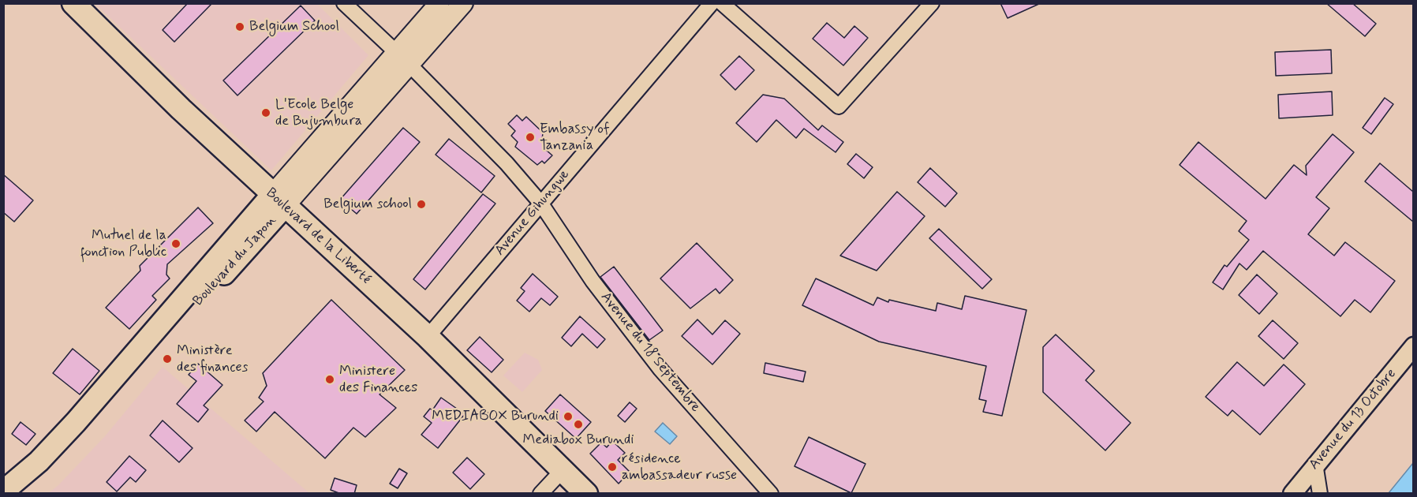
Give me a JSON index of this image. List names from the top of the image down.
{
  "streets": {
    "highway": ["Boulevard de la Liberté"],
    "main road": ["Boulevard du Japon"],
    "street": ["Avenue Gihungwe", "Avenue du 18 Septembre", "Avenue du 13 Octobre"]
  },
  "crossings": [
    ["Avenue Gihungwe", "Boulevard de la Liberté"],
    ["Avenue Gihungwe", "Avenue du 18 Septembre"],
    ["Boulevard de la Liberté", "Boulevard du Japon"],
    ["Boulevard du Japon", "Avenue du 18 Septembre"]
  ],
  "places": [
    "Belgium School",
    "L'Ecole Belge de Bujumbura",
    "Embassy of Tanzania",
    "Belgium school",
    "Mutuel de la fonction Public",
    "Ministère des finances",
    "Ministere des Finances",
    "MEDIABOX Burundi",
    "Mediabox Burundi",
    "résidence ambassadeur russe"
  ]
}
